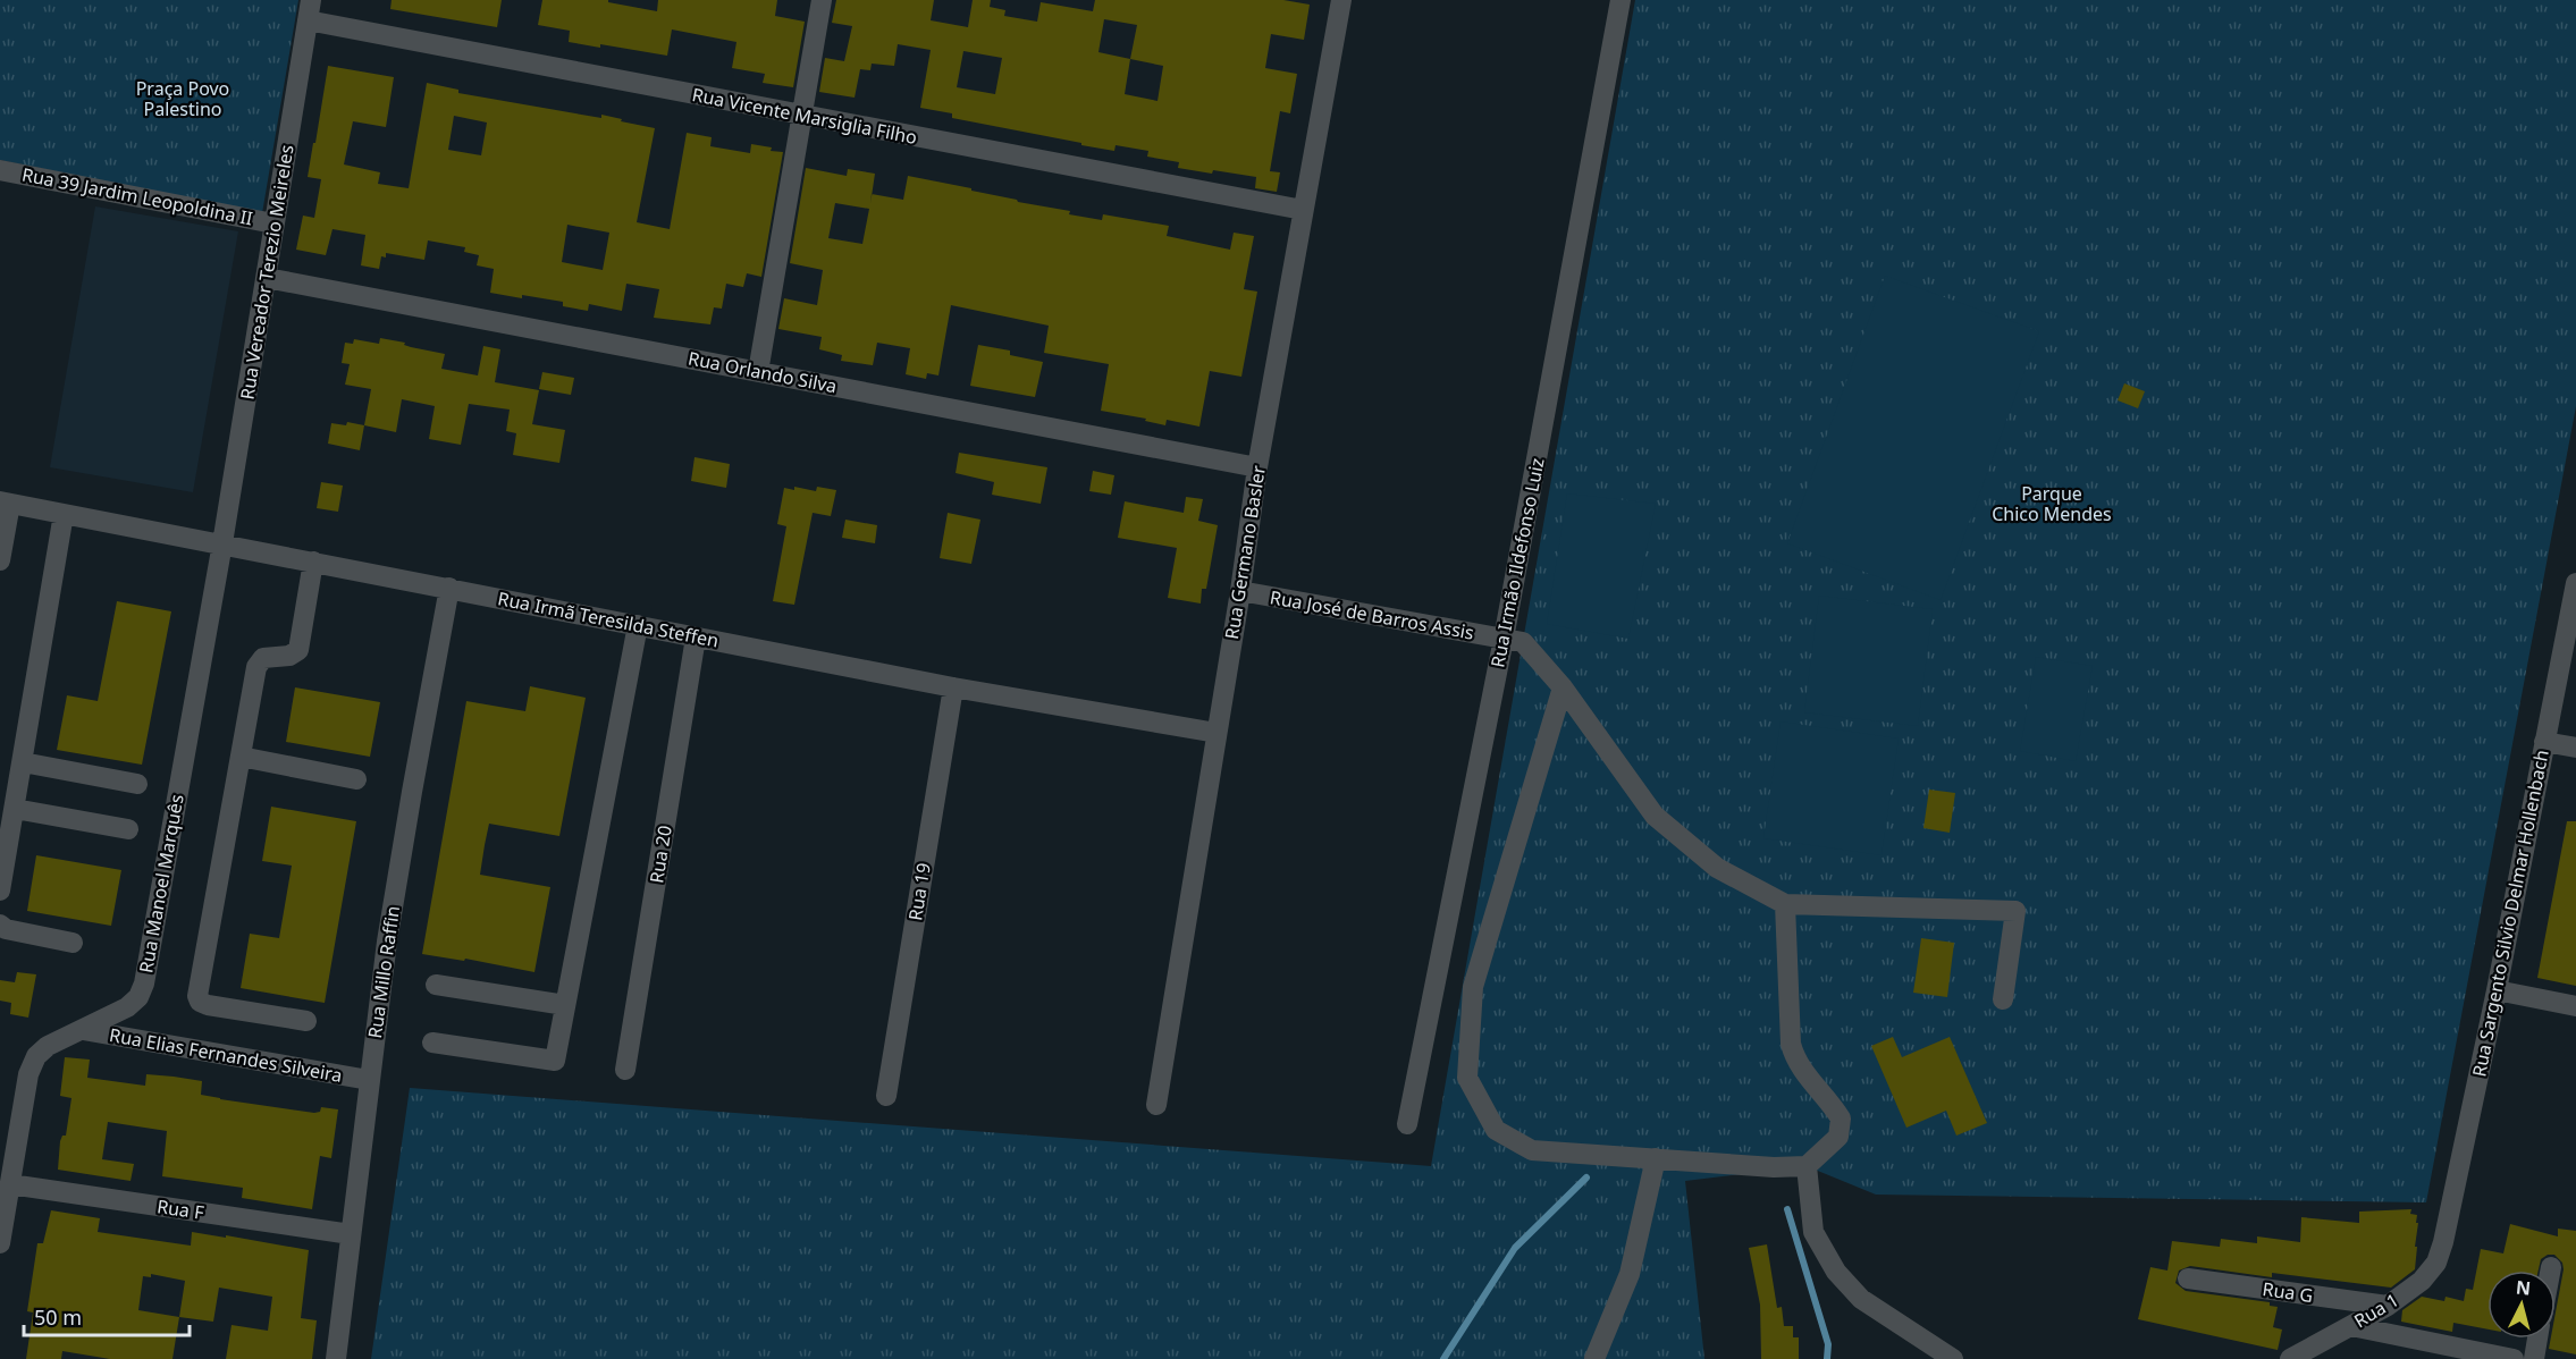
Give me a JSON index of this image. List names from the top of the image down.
{
  "streets": {
    "street": [
      "Rua Vicente Marsiglia Filho",
      "Rua 39 Jardim Leopoldina II",
      "Rua Vereador Terezio Meireles",
      "Rua Orlando Silva",
      "Rua Germano Basler",
      "Rua Irmão Ildefonso Luiz",
      "Rua José de Barros Assis",
      "Rua Irmã Teresilda Steffen",
      "Rua 20",
      "Rua Manoel Marquês",
      "Rua 19",
      "Rua Sargento Silvio Delmar Hollenbach",
      "Rua Millo Raffin",
      "Rua Elias Fernandes Silveira",
      "Rua F",
      "Rua G",
      "Rua 1"
    ]
  },
  "crossings": [
    ["Rua Vicente Marsiglia Filho", "Rua Vereador Terezio Meireles"],
    ["Rua Vicente Marsiglia Filho", "Rua Germano Basler"],
    ["Rua 39 Jardim Leopoldina II", "Rua Vereador Terezio Meireles"],
    ["Rua Vereador Terezio Meireles", "Rua Orlando Silva"],
    ["Rua Vereador Terezio Meireles", "Rua Irmã Teresilda Steffen"],
    ["Rua Vereador Terezio Meireles", "Rua Manoel Marquês"],
    ["Rua Orlando Silva", "Rua Germano Basler"],
    ["Rua Germano Basler", "Rua José de Barros Assis"],
    ["Rua Germano Basler", "Rua Irmã Teresilda Steffen"],
    ["Rua Irmão Ildefonso Luiz", "Rua José de Barros Assis"],
    ["Rua Irmã Teresilda Steffen", "Rua 20"],
    ["Rua Irmã Teresilda Steffen", "Rua Manoel Marquês"],
    ["Rua Irmã Teresilda Steffen", "Rua 19"],
    ["Rua Irmã Teresilda Steffen", "Rua Millo Raffin"],
    ["Rua Manoel Marquês", "Rua Elias Fernandes Silveira"],
    ["Rua Manoel Marquês", "Rua F"],
    ["Rua Sargento Silvio Delmar Hollenbach", "Rua 1"],
    ["Rua Millo Raffin", "Rua Elias Fernandes Silveira"],
    ["Rua Millo Raffin", "Rua F"],
    ["Rua G", "Rua 1"]
  ],
  "parks": ["Praça Povo Palestino", "Parque Chico Mendes"],
  "scale_bar": "50 m",
  "north": "top"
}
